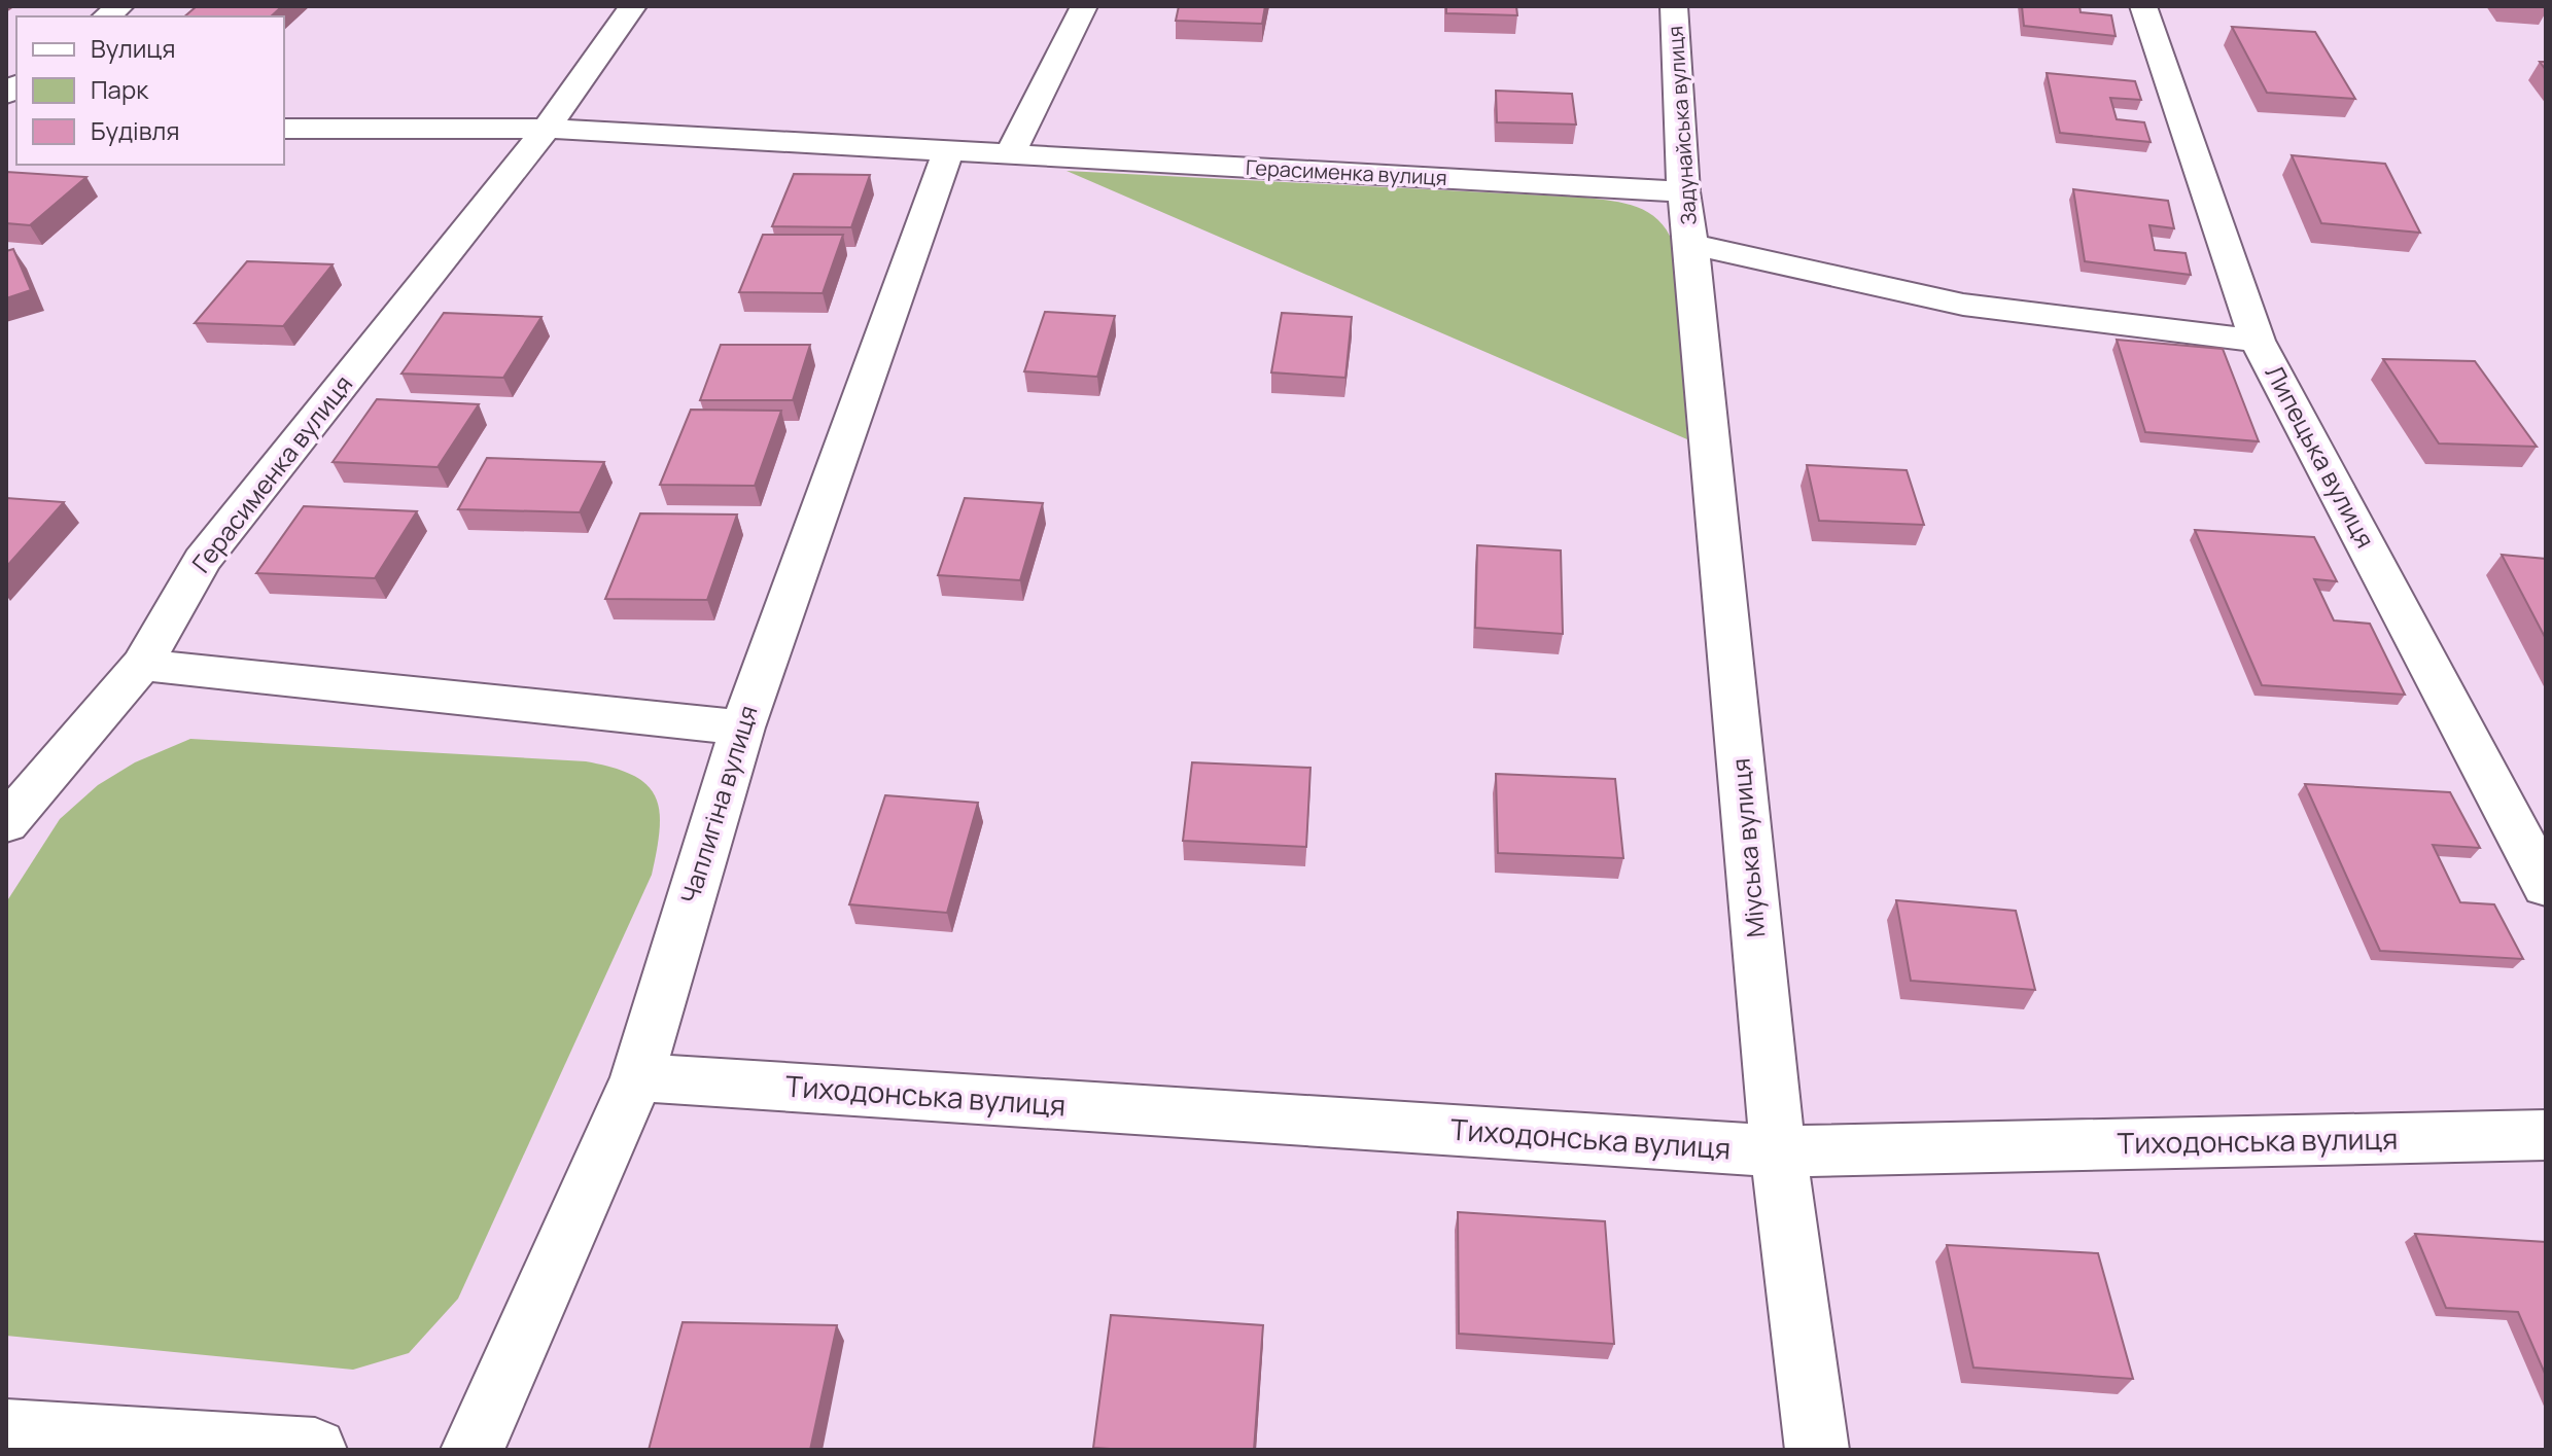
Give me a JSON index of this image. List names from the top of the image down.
{
  "streets": {
    "street": [
      "Задунайська вулиця",
      "Герасименка вулиця",
      "Липецька вулиця",
      "Чаплигіна вулиця",
      "Міуська вулиця",
      "Тиходонська вулиця"
    ]
  },
  "crossings": [
    ["Задунайська вулиця", "Герасименка вулиця"],
    ["Задунайська вулиця", "Міуська вулиця"],
    ["Герасименка вулиця", "Чаплигіна вулиця"],
    ["Чаплигіна вулиця", "Тиходонська вулиця"],
    ["Міуська вулиця", "Тиходонська вулиця"]
  ],
  "legend": ["Вулиця", "Парк", "Будівля"]
}
